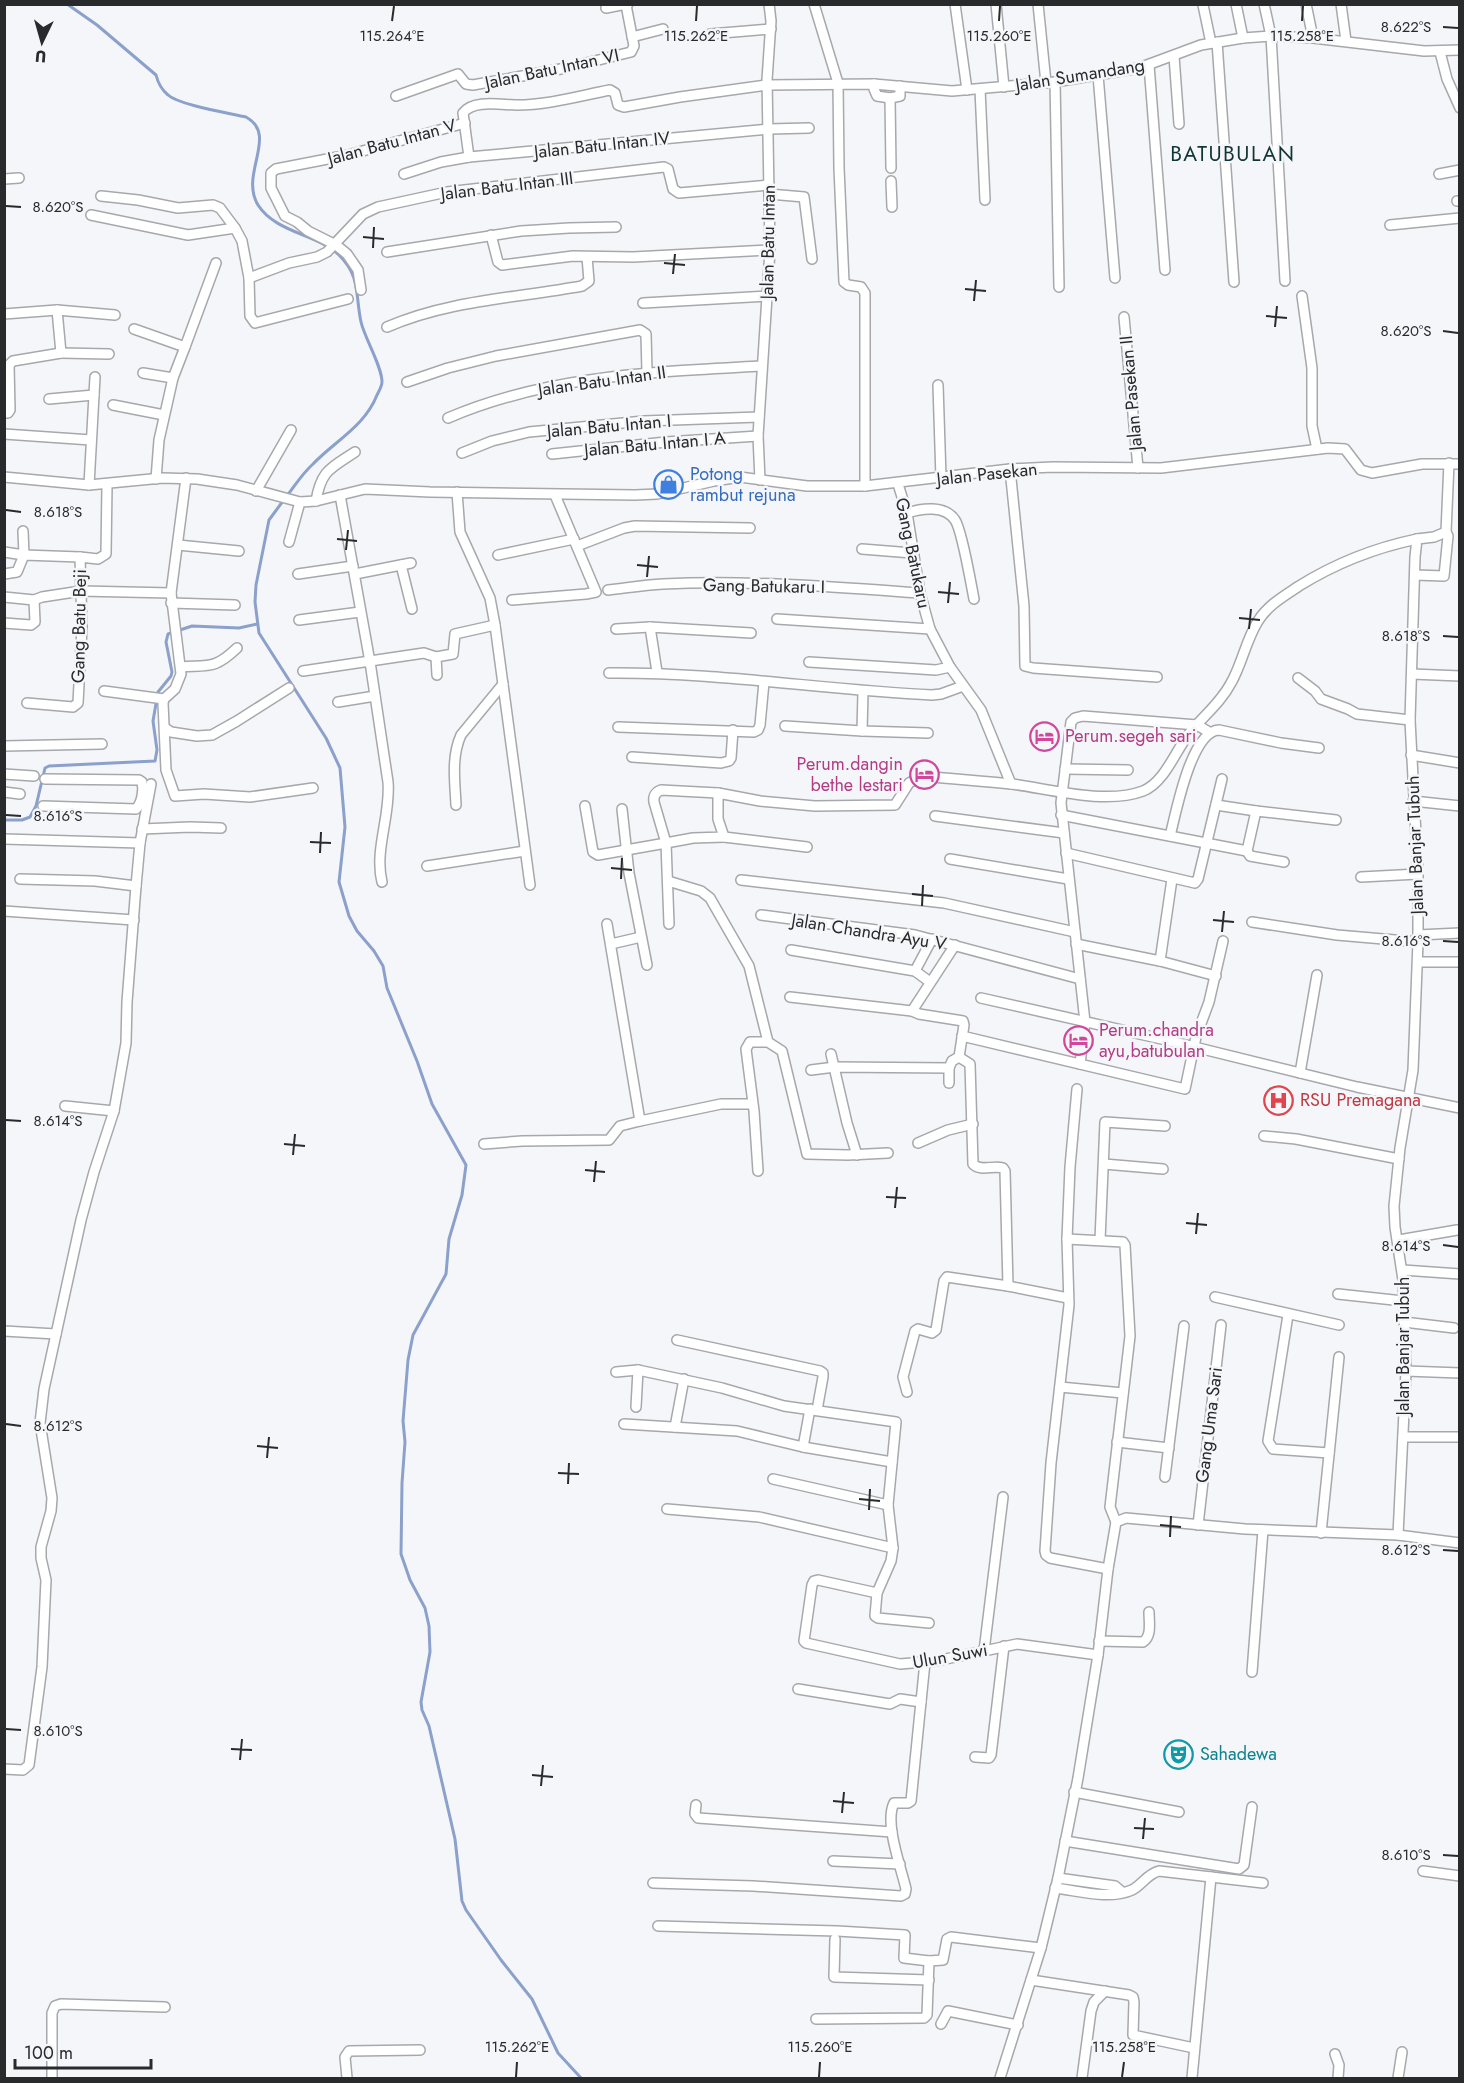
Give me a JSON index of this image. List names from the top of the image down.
{
  "streets": {
    "street": [
      "Jalan Batu Intan VI",
      "Jalan Sumandang",
      "Jalan Batu Intan V",
      "Jalan Batu Intan IV",
      "Jalan Batu Intan III",
      "Jalan Batu Intan",
      "Jalan Batu Intan II",
      "Jalan Pasekan II",
      "Jalan Batu Intan I",
      "Jalan Batu Intan I A",
      "Jalan Pasekan",
      "Gang Batukaru",
      "Gang Batukaru I",
      "Gang Batu Beji",
      "Jalan Banjar Tubuh",
      "Jalan Chandra Ayu V",
      "Gang Uma Sari",
      "Ulun Suwi"
    ]
  },
  "crossings": [
    ["Jalan Sumandang", "Jalan Batu Intan V"],
    ["Jalan Sumandang", "Jalan Batu Intan"],
    ["Jalan Batu Intan V", "Jalan Batu Intan III"],
    ["Jalan Batu Intan V", "Jalan Batu Intan"],
    ["Jalan Batu Intan IV", "Jalan Batu Intan"],
    ["Jalan Batu Intan III", "Jalan Batu Intan"],
    ["Jalan Batu Intan", "Jalan Batu Intan II"],
    ["Jalan Batu Intan", "Jalan Batu Intan I"],
    ["Jalan Batu Intan", "Jalan Batu Intan I A"],
    ["Jalan Batu Intan", "Jalan Pasekan"],
    ["Jalan Pasekan II", "Jalan Pasekan"],
    ["Jalan Pasekan", "Gang Batukaru"],
    ["Jalan Pasekan", "Gang Batu Beji"],
    ["Gang Batukaru", "Gang Batukaru I"]
  ],
  "districts": ["BATUBULAN"],
  "places": {
    "shop": ["Potong rambut rejuna"],
    "hotel": ["Perum.segeh sari", "Perum.dangin bethe lestari", "Perum.chandra ayu,batubulan"],
    "hospital": ["RSU Premagana"],
    "theatre": ["Sahadewa"]
  },
  "scale_bar": "100 m",
  "north": "bottom",
  "coordinates": [
    "8.622°S",
    "115.264°E",
    "115.262°E",
    "115.260°E",
    "115.258°E",
    "8.620°S",
    "8.618°S",
    "8.616°S",
    "8.614°S",
    "8.612°S",
    "8.610°S"
  ]
}
